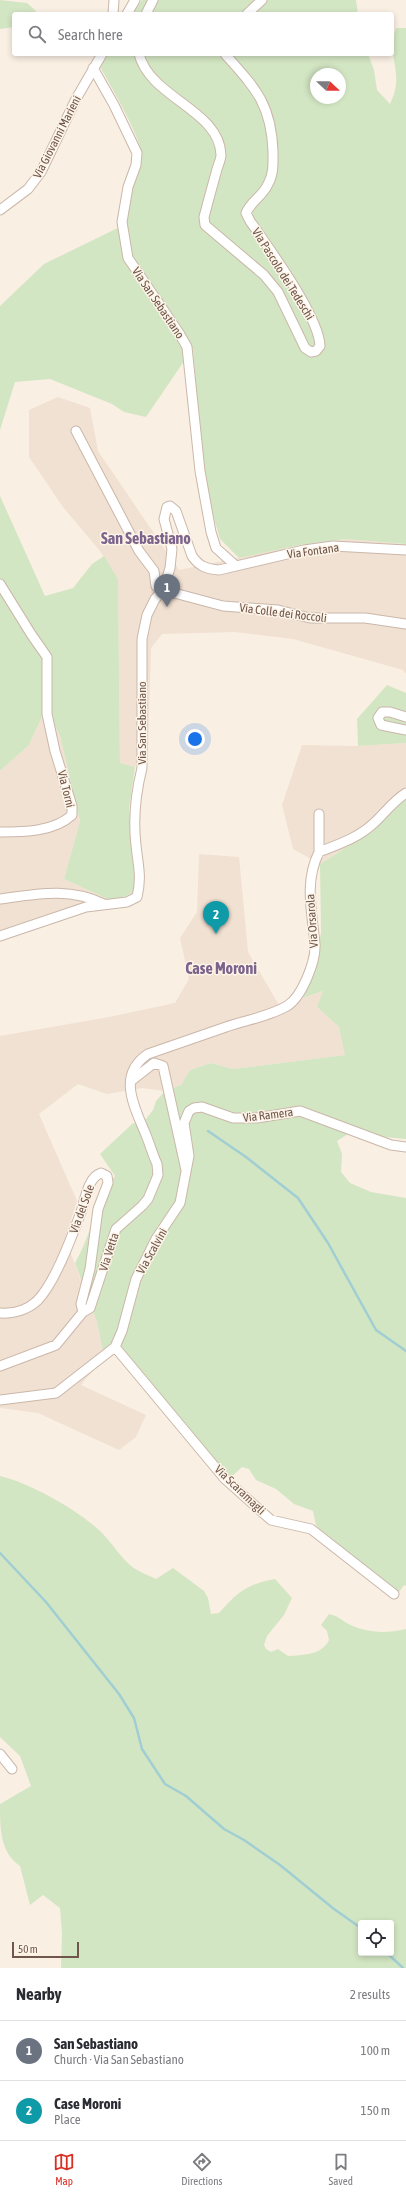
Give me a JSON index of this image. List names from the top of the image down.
{
  "streets": {
    "street": [
      "Via Giovanni Marieni",
      "Via Pascolo dei Tedeschi",
      "Via San Sebastiano",
      "Via Fontana",
      "Via Colle dei Roccoli",
      "Via Torni",
      "Via Orsarola",
      "Via Ramera",
      "Via del Sole",
      "Via Scalvini",
      "Via Vetta",
      "Via Scaramagli"
    ]
  },
  "crossings": [
    ["Via Giovanni Marieni", "Via San Sebastiano"],
    ["Via San Sebastiano", "Via Fontana"],
    ["Via San Sebastiano", "Via Colle dei Roccoli"],
    ["Via Orsarola", "Via Scalvini"],
    ["Via Orsarola", "Via Vetta"],
    ["Via Ramera", "Via Scalvini"],
    ["Via del Sole", "Via Vetta"],
    ["Via Scalvini", "Via Vetta"],
    ["Via Scalvini", "Via Scaramagli"]
  ],
  "districts": ["San Sebastiano", "Case Moroni"],
  "scale_bar": "50 m",
  "north": "right",
  "page": {
    "search": "Search here",
    "pins": ["1", "2"],
    "scale": "50 m",
    "heading": ["Nearby", "2 results"],
    "list": [
      {
        "mark": "1",
        "name": "San Sebastiano",
        "note": "Church · Via San Sebastiano",
        "value": "100 m"
      },
      {
        "mark": "2",
        "name": "Case Moroni",
        "note": "Place",
        "value": "150 m"
      }
    ],
    "nav": ["Map", "Directions", "Saved"]
  }
}
